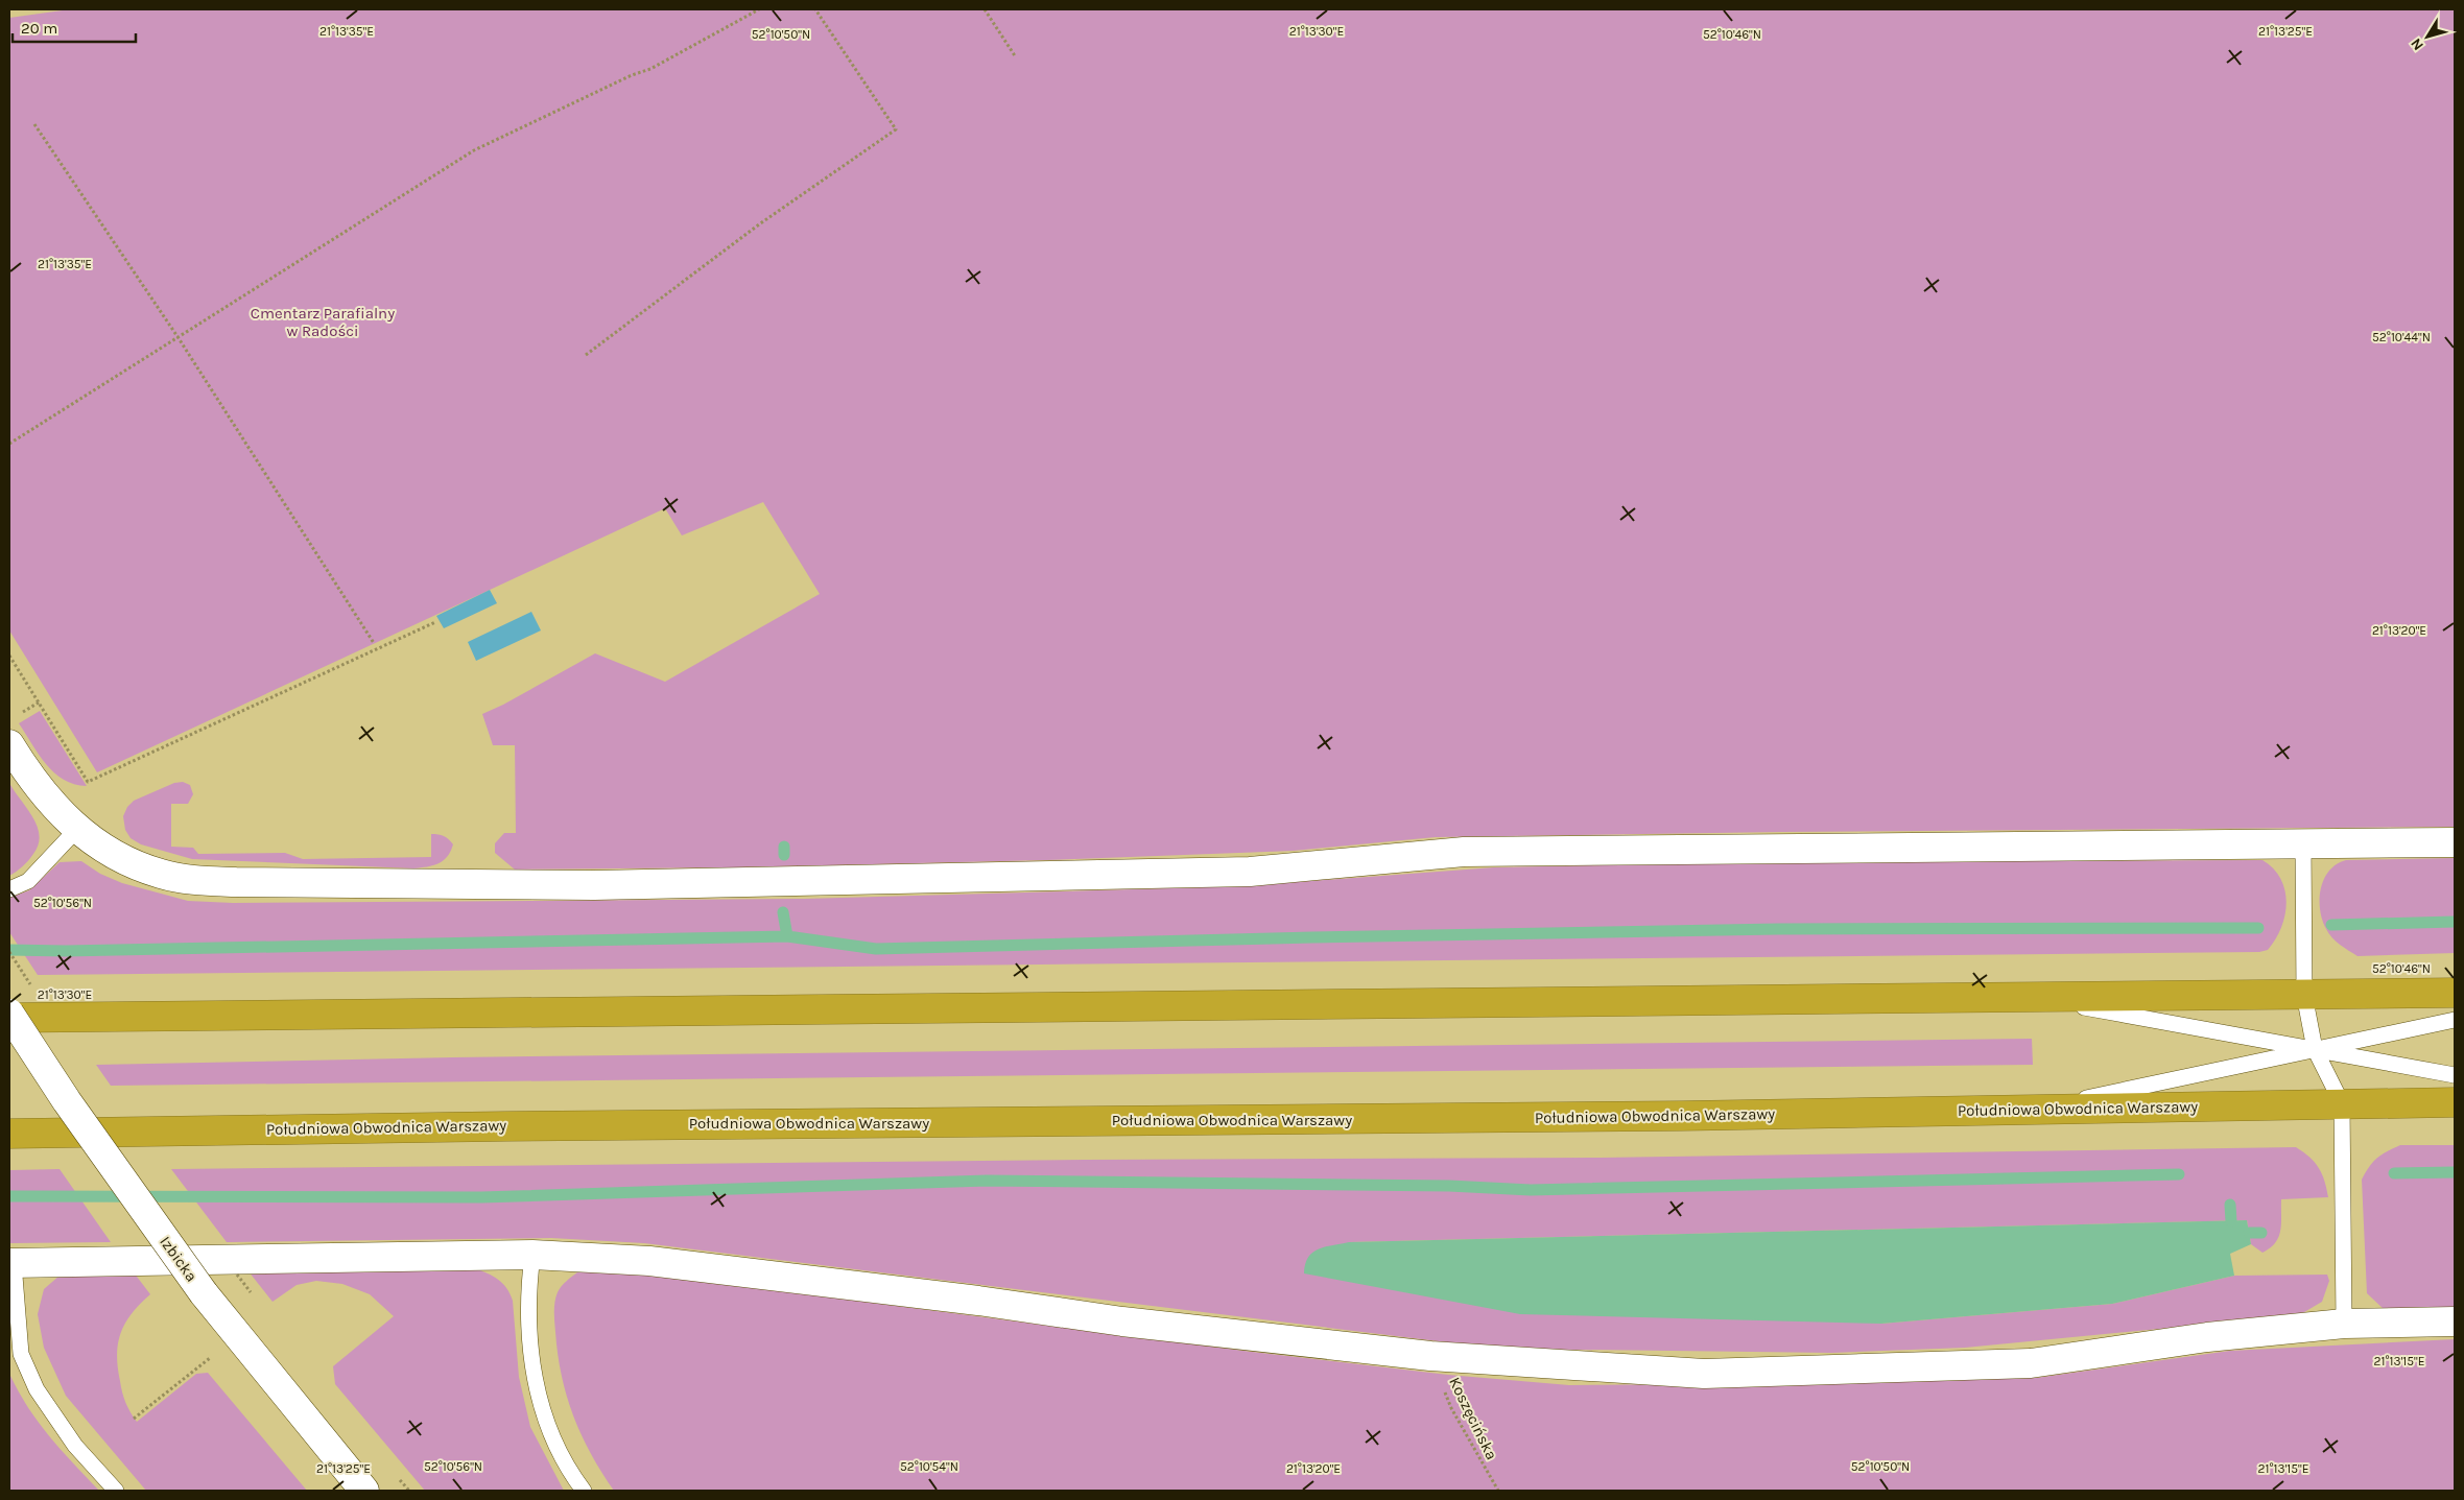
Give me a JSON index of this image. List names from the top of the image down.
{
  "streets": {
    "highway": ["Południowa Obwodnica Warszawy"],
    "street": ["Izbicka"],
    "path": ["Koszęcińska"]
  },
  "parks": ["Cmentarz Parafialny w Radości"],
  "scale_bar": "20 m",
  "north": "bottom left",
  "coordinates": [
    "21°13'30\"E",
    "21°13'35\"E",
    "21°13'25\"E",
    "52°10'50\"N",
    "52°10'46\"N",
    "52°10'44\"N",
    "21°13'20\"E",
    "52°10'56\"N",
    "21°13'15\"E",
    "52°10'54\"N"
  ]
}
